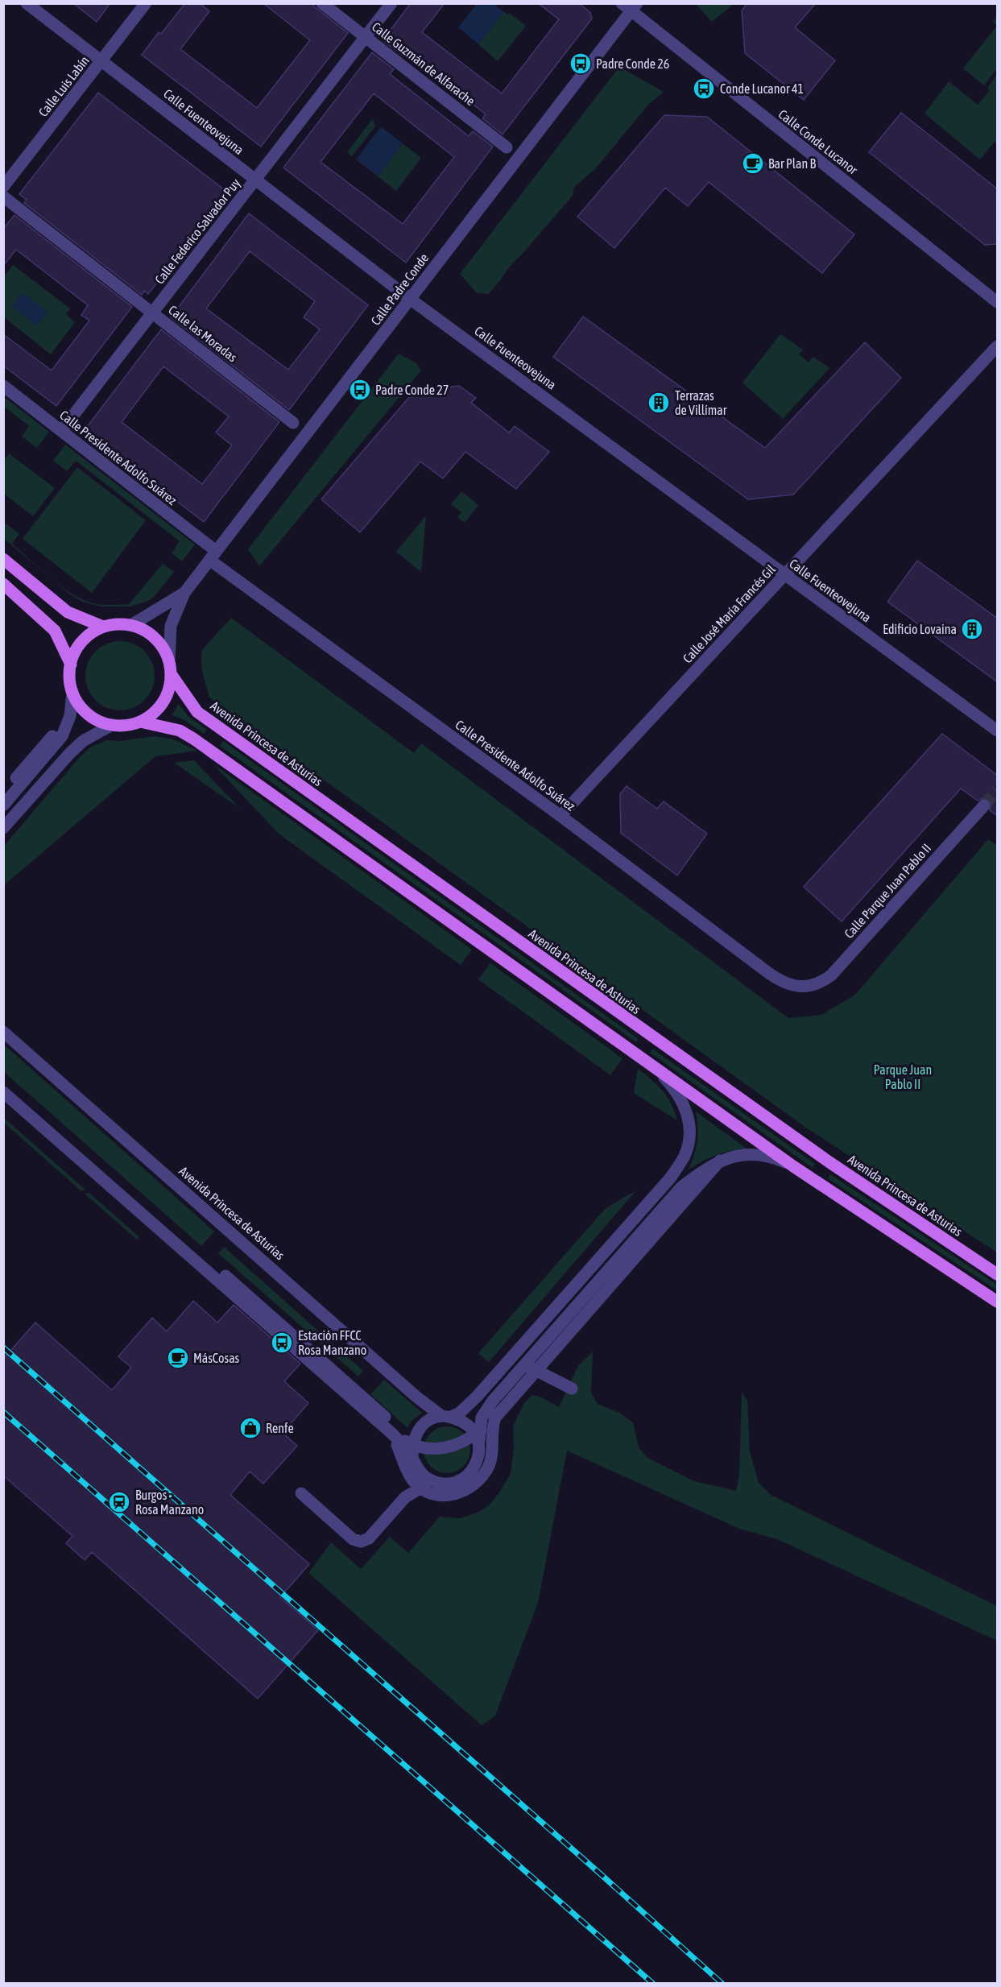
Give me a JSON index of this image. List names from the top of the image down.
{
  "streets": {
    "main road": ["Avenida Princesa de Asturias"],
    "street": [
      "Calle Guzmán de Alfarache",
      "Calle Luis Labín",
      "Calle Fuenteovejuna",
      "Calle Conde Lucanor",
      "Calle Federico Salvador Puy",
      "Calle Padre Conde",
      "Calle las Moradas",
      "Calle Presidente Adolfo Suárez",
      "Calle José María Francés Gil",
      "Calle Parque Juan Pablo II"
    ]
  },
  "crossings": [
    ["Calle Guzmán de Alfarache", "Calle Federico Salvador Puy"],
    ["Calle Luis Labín", "Calle Fuenteovejuna"],
    ["Calle Fuenteovejuna", "Calle Federico Salvador Puy"],
    ["Calle Fuenteovejuna", "Calle Padre Conde"],
    ["Calle Fuenteovejuna", "Calle José María Francés Gil"],
    ["Calle Conde Lucanor", "Calle Padre Conde"],
    ["Calle Federico Salvador Puy", "Calle las Moradas"],
    ["Calle Federico Salvador Puy", "Calle Presidente Adolfo Suárez"],
    ["Calle Padre Conde", "Calle Presidente Adolfo Suárez"],
    ["Calle Padre Conde", "Avenida Princesa de Asturias"],
    ["Calle Presidente Adolfo Suárez", "Calle José María Francés Gil"],
    ["Calle Presidente Adolfo Suárez", "Calle Parque Juan Pablo II"]
  ],
  "parks": ["Parque Juan Pablo II"],
  "places": {
    "bus stop": [
      "Padre Conde 26",
      "Conde Lucanor 41",
      "Padre Conde 27",
      "Estación FFCC Rosa Manzano"
    ],
    "cafe": ["Bar Plan B", "MásCosas"],
    "building": ["Terrazas de Villímar", "Edificio Lovaina"],
    "shop": ["Renfe"],
    "station": ["Burgos - Rosa Manzano"]
  }
}
